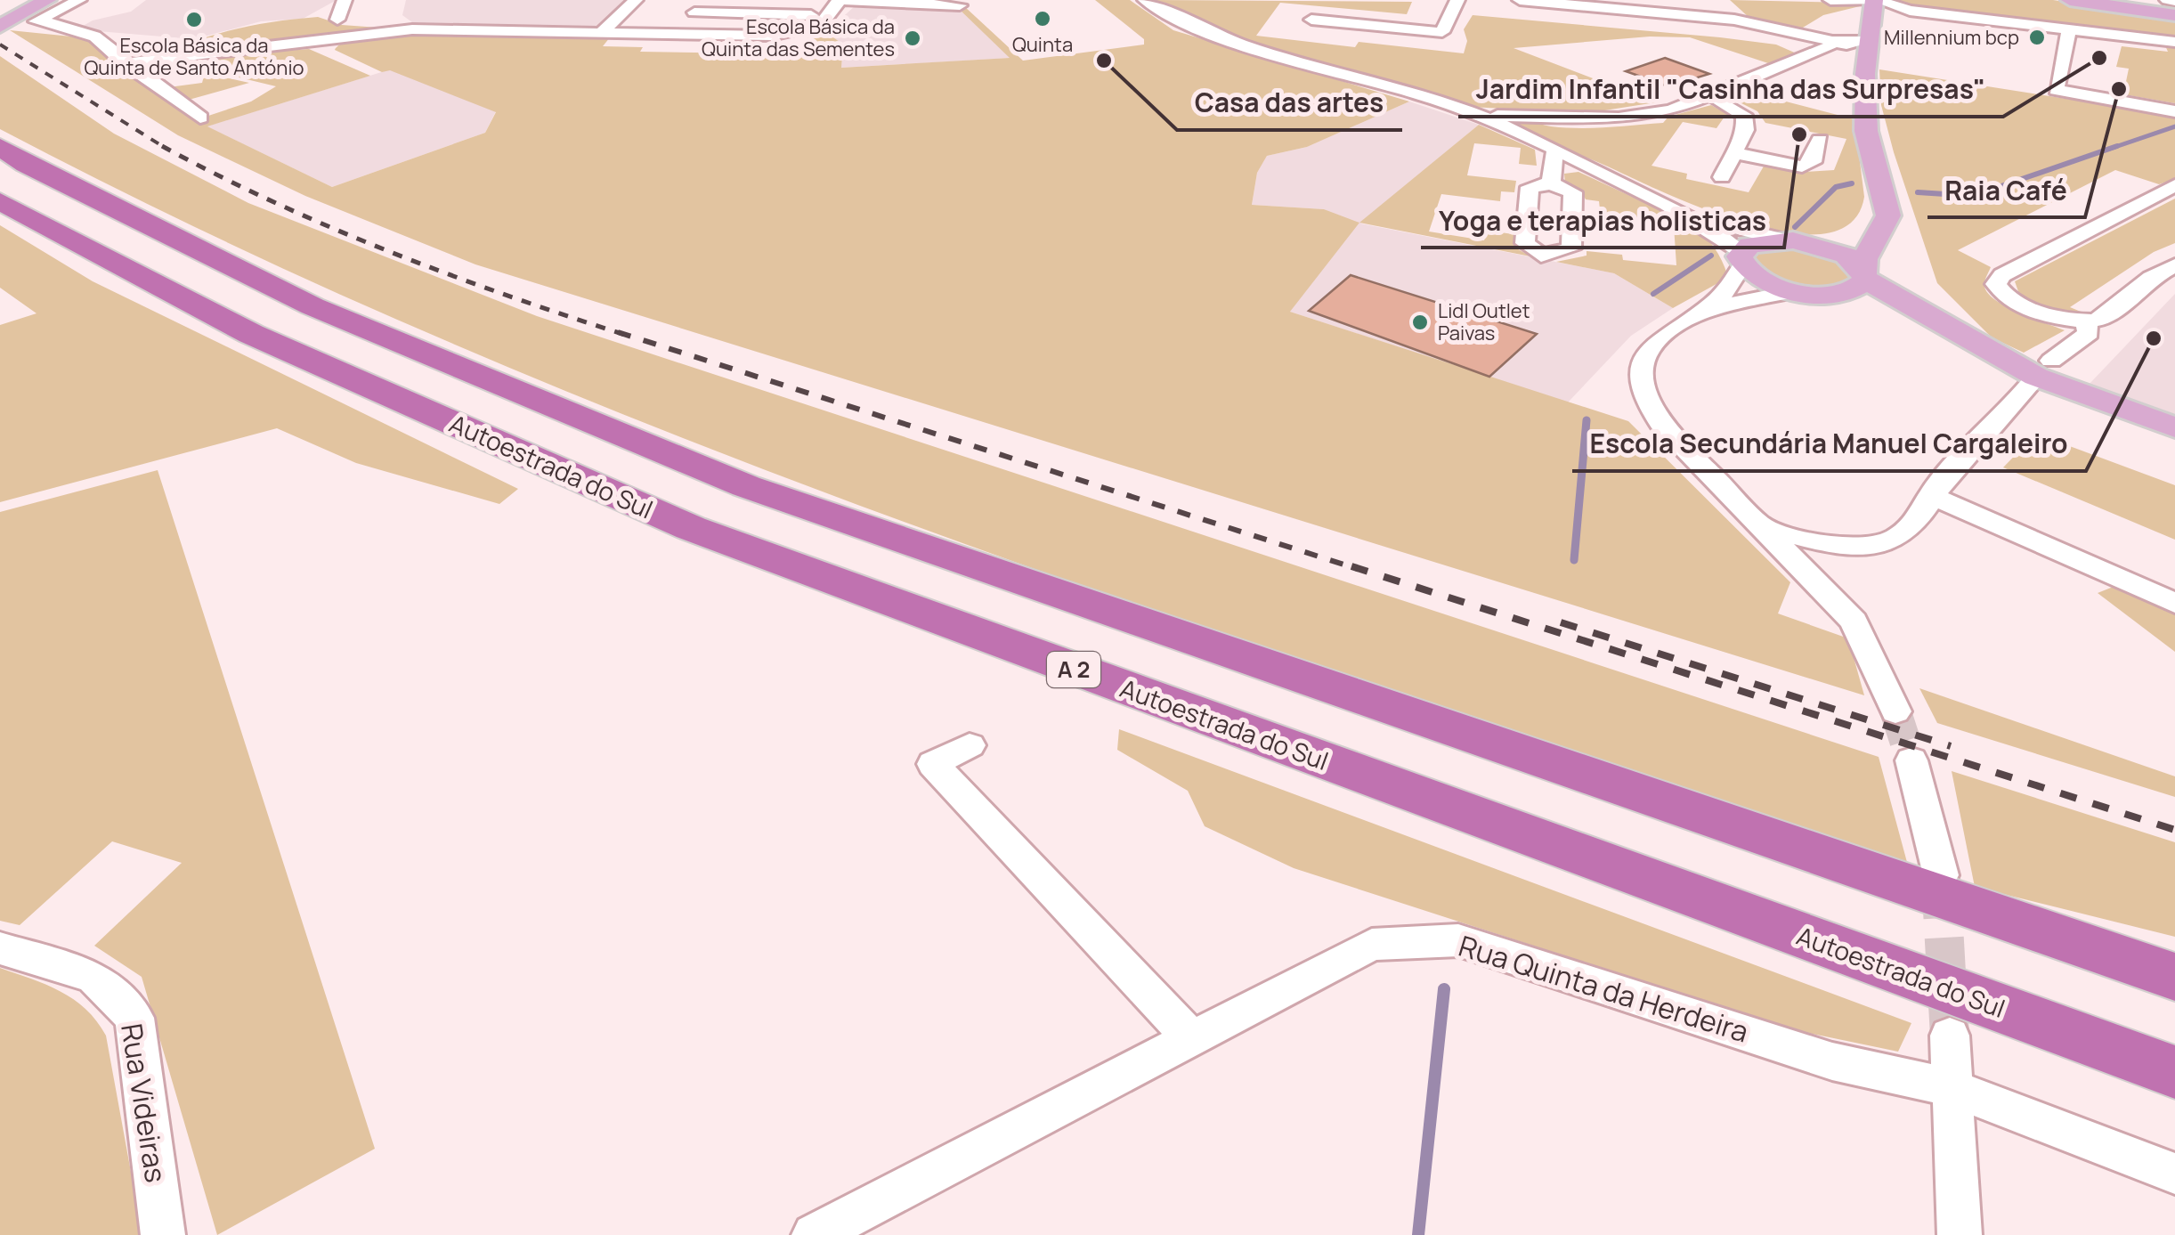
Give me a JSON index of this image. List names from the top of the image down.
{
  "streets": {
    "highway": ["Autoestrada do Sul", "A 2"],
    "street": ["Rua Quinta da Herdeira", "Rua Videiras"]
  },
  "places": [
    "Quinta",
    "Escola Básica da Quinta de Santo António",
    "Millennium bcp",
    "Escola Básica da Quinta das Sementes",
    "Jardim Infantil \"Casinha das Surpresas\"",
    "Casa das artes",
    "Raia Café",
    "Yoga e terapias holisticas",
    "Lidl Outlet Paivas",
    "Escola Secundária Manuel Cargaleiro"
  ]
}
